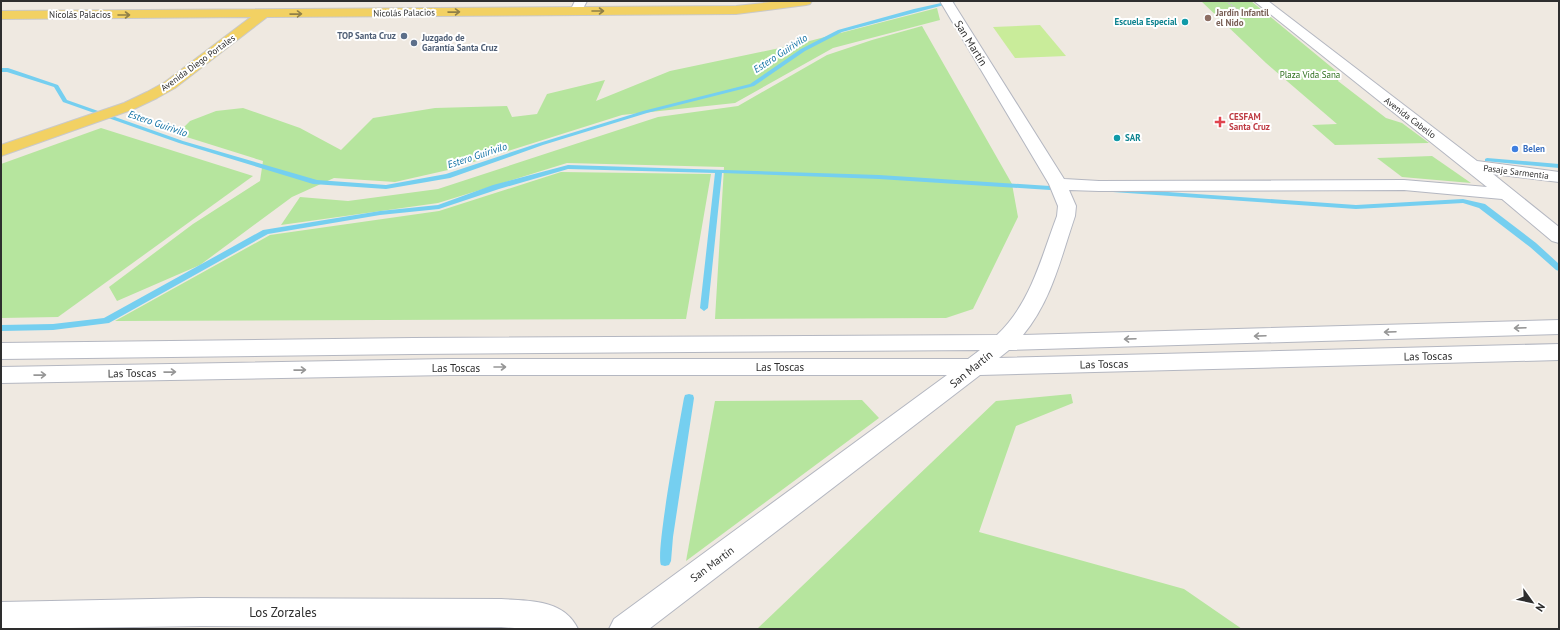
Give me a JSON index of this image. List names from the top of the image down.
{
  "streets": {
    "main road": ["Nicolás Palacios", "Avenida Diego Portales"],
    "street": [
      "San Martín",
      "Avenida Cabello",
      "Pasaje Sarmentia",
      "Las Toscas",
      "Los Zorzales"
    ]
  },
  "crossings": [
    ["Nicolás Palacios", "Avenida Diego Portales"],
    ["San Martín", "Las Toscas"],
    ["Avenida Cabello", "Pasaje Sarmentia"]
  ],
  "one_way": ["Nicolás Palacios"],
  "water": ["Estero Guirivilo"],
  "parks": ["Plaza Vida Sana"],
  "places": {
    "other": [
      "Jardín Infantil el Nido",
      "Escuela Especial",
      "TOP Santa Cruz",
      "Juzgado de Garantía Santa Cruz",
      "SAR",
      "Belen"
    ],
    "health": ["CESFAM Santa Cruz"]
  },
  "north": "bottom right"
}
